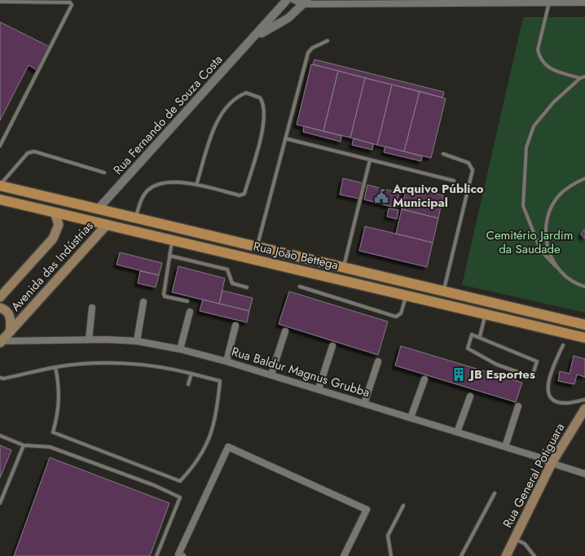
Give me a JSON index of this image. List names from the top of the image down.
{
  "streets": {
    "main road": ["Rua João Bettega", "Avenida das Indústrias", "Rua General Potiguara"],
    "street": ["Rua Fernando de Souza Costa", "Rua Baldur Magnus Grubba"]
  },
  "crossings": [
    ["Rua Fernando de Souza Costa", "Rua João Bettega"],
    ["Rua João Bettega", "Avenida das Indústrias"],
    ["Avenida das Indústrias", "Rua Baldur Magnus Grubba"],
    ["Rua Baldur Magnus Grubba", "Rua General Potiguara"]
  ],
  "parks": ["Cemitério Jardim da Saudade"],
  "places": {
    "public building": ["Arquivo Público Municipal"],
    "building": ["JB Esportes"]
  }
}
